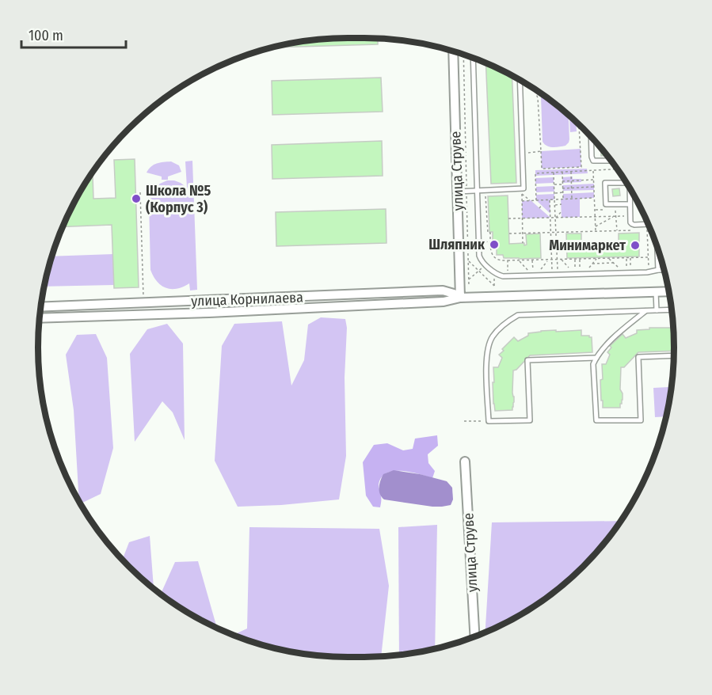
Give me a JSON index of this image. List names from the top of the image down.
{
  "streets": {
    "street": ["улица Струве", "улица Корнилаева"]
  },
  "crossings": [
    ["улица Струве", "улица Корнилаева"]
  ],
  "places": ["Школа №5 (Корпус 3)", "Шляпник", "Минимаркет"],
  "scale_bar": "100 m"
}
